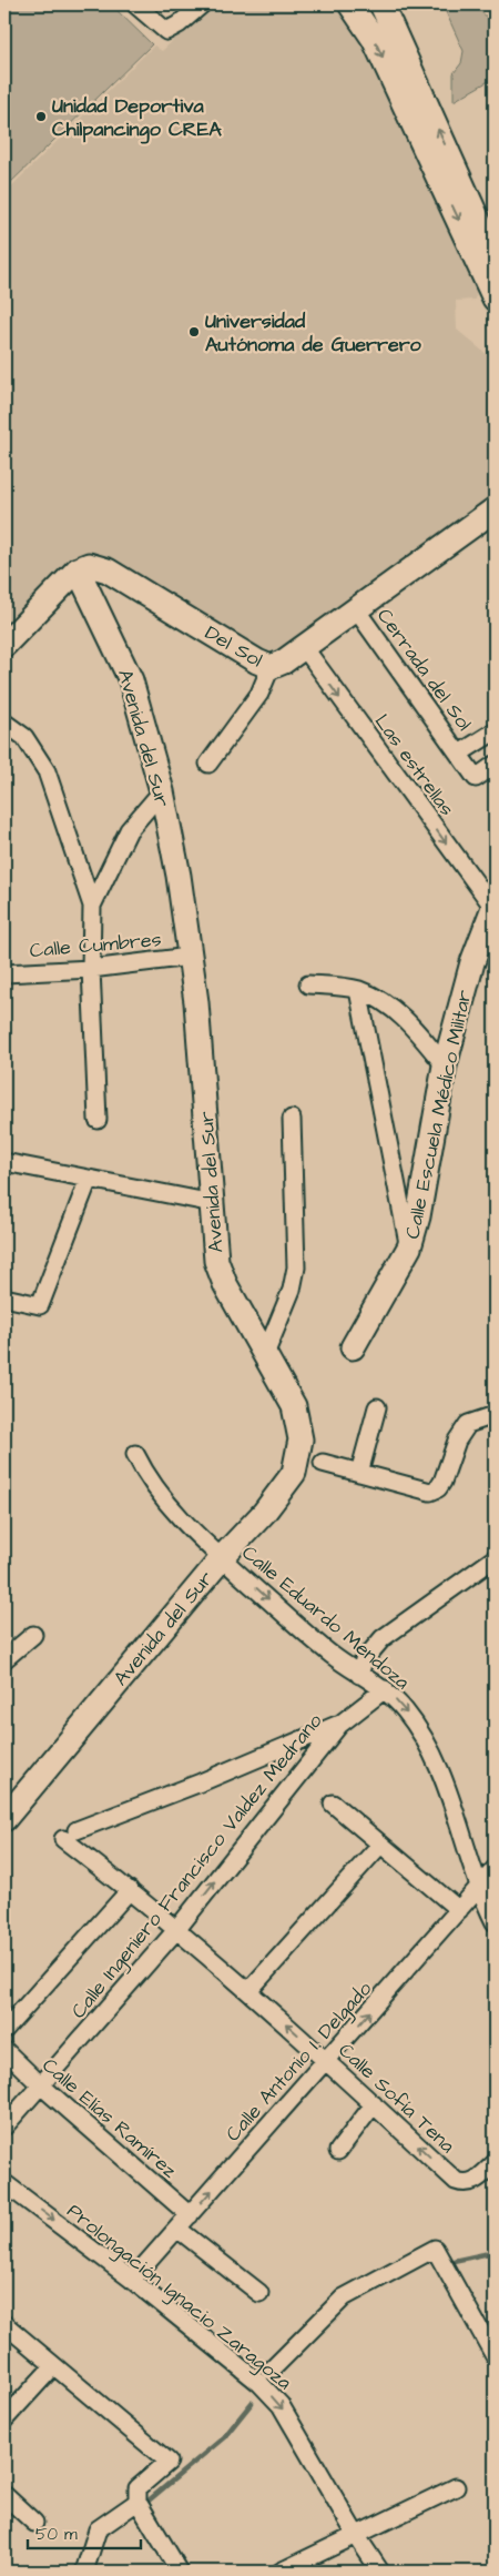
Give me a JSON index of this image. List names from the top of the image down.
{
  "streets": {
    "street": [
      "Del Sol",
      "Cerrada del Sol",
      "Avenida del Sur",
      "Las estrellas",
      "Calle Cumbres",
      "Calle Escuela Médico Militar",
      "Calle Eduardo Mendoza",
      "Calle Ingeniero Francisco Valdez Medrano",
      "Calle Antonio I. Delgado",
      "Calle Sofía Tena",
      "Calle Elías Ramírez",
      "Prolongación Ignacio Zaragoza"
    ]
  },
  "crossings": [
    ["Del Sol", "Cerrada del Sol"],
    ["Del Sol", "Avenida del Sur"],
    ["Del Sol", "Las estrellas"],
    ["Avenida del Sur", "Calle Cumbres"],
    ["Avenida del Sur", "Calle Eduardo Mendoza"],
    ["Las estrellas", "Calle Escuela Médico Militar"],
    ["Calle Eduardo Mendoza", "Calle Ingeniero Francisco Valdez Medrano"],
    ["Calle Eduardo Mendoza", "Calle Antonio I. Delgado"],
    ["Calle Ingeniero Francisco Valdez Medrano", "Calle Sofía Tena"],
    ["Calle Ingeniero Francisco Valdez Medrano", "Calle Elías Ramírez"],
    ["Calle Antonio I. Delgado", "Calle Sofía Tena"],
    ["Calle Antonio I. Delgado", "Calle Elías Ramírez"],
    ["Calle Antonio I. Delgado", "Prolongación Ignacio Zaragoza"]
  ],
  "one_way": ["Las estrellas"],
  "places": ["Unidad Deportiva Chilpancingo CREA", "Universidad Autónoma de Guerrero"],
  "scale_bar": "50 m"
}
